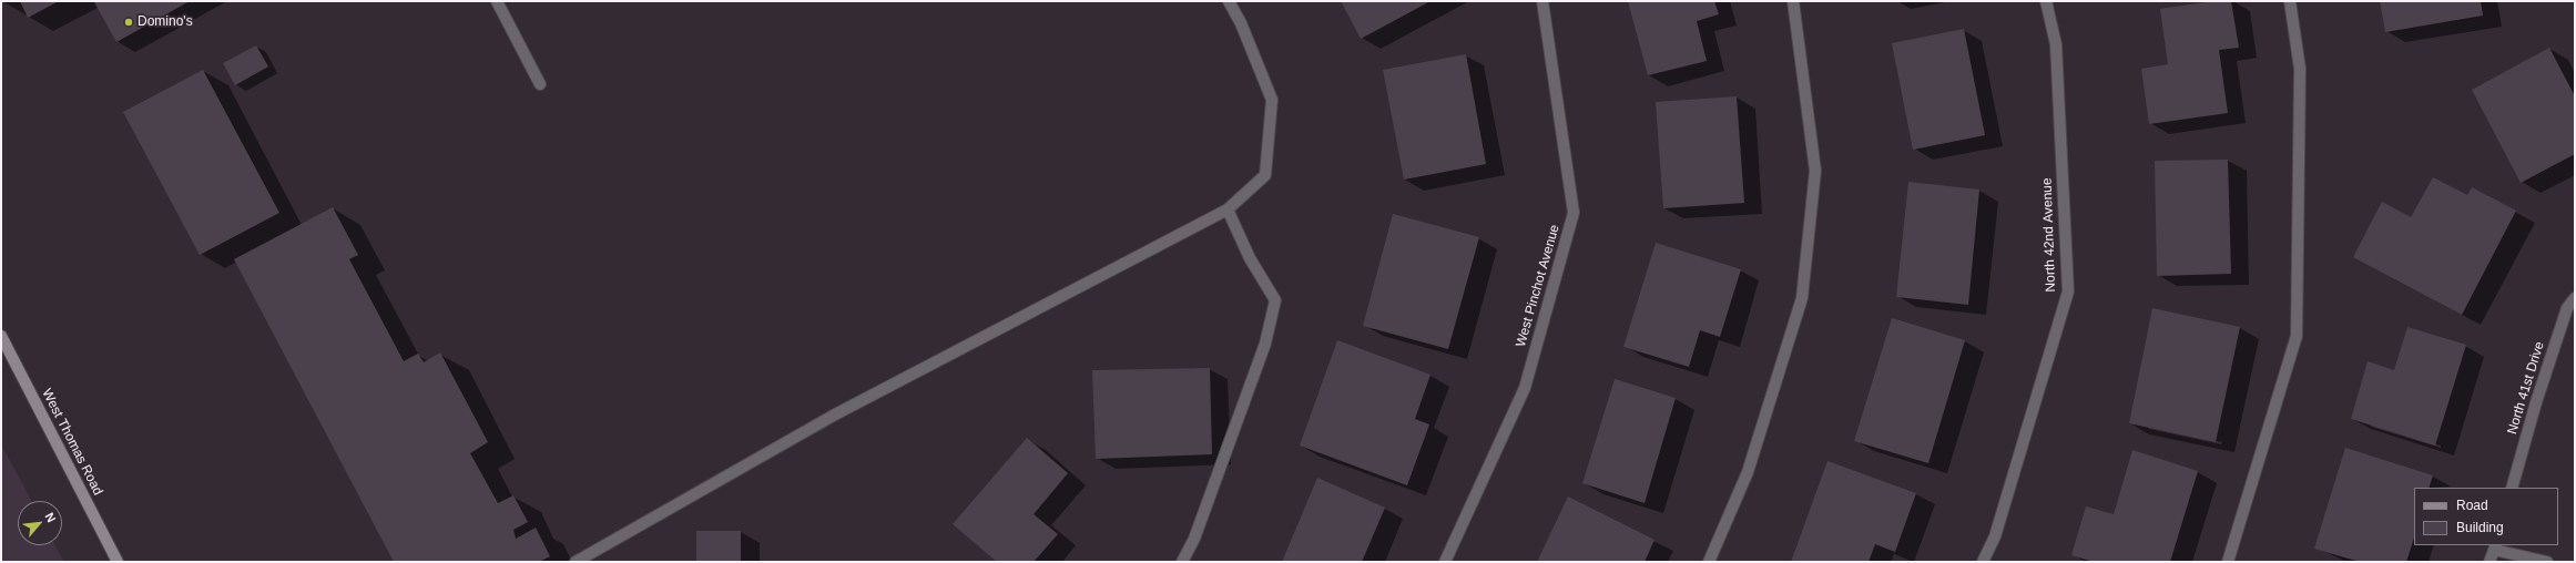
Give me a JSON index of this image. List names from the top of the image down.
{
  "streets": {
    "main road": ["West Thomas Road"],
    "street": ["North 42nd Avenue", "West Pinchot Avenue", "North 41st Drive"]
  },
  "places": ["Domino's"],
  "legend": ["Road", "Building"],
  "north": "top right"
}
